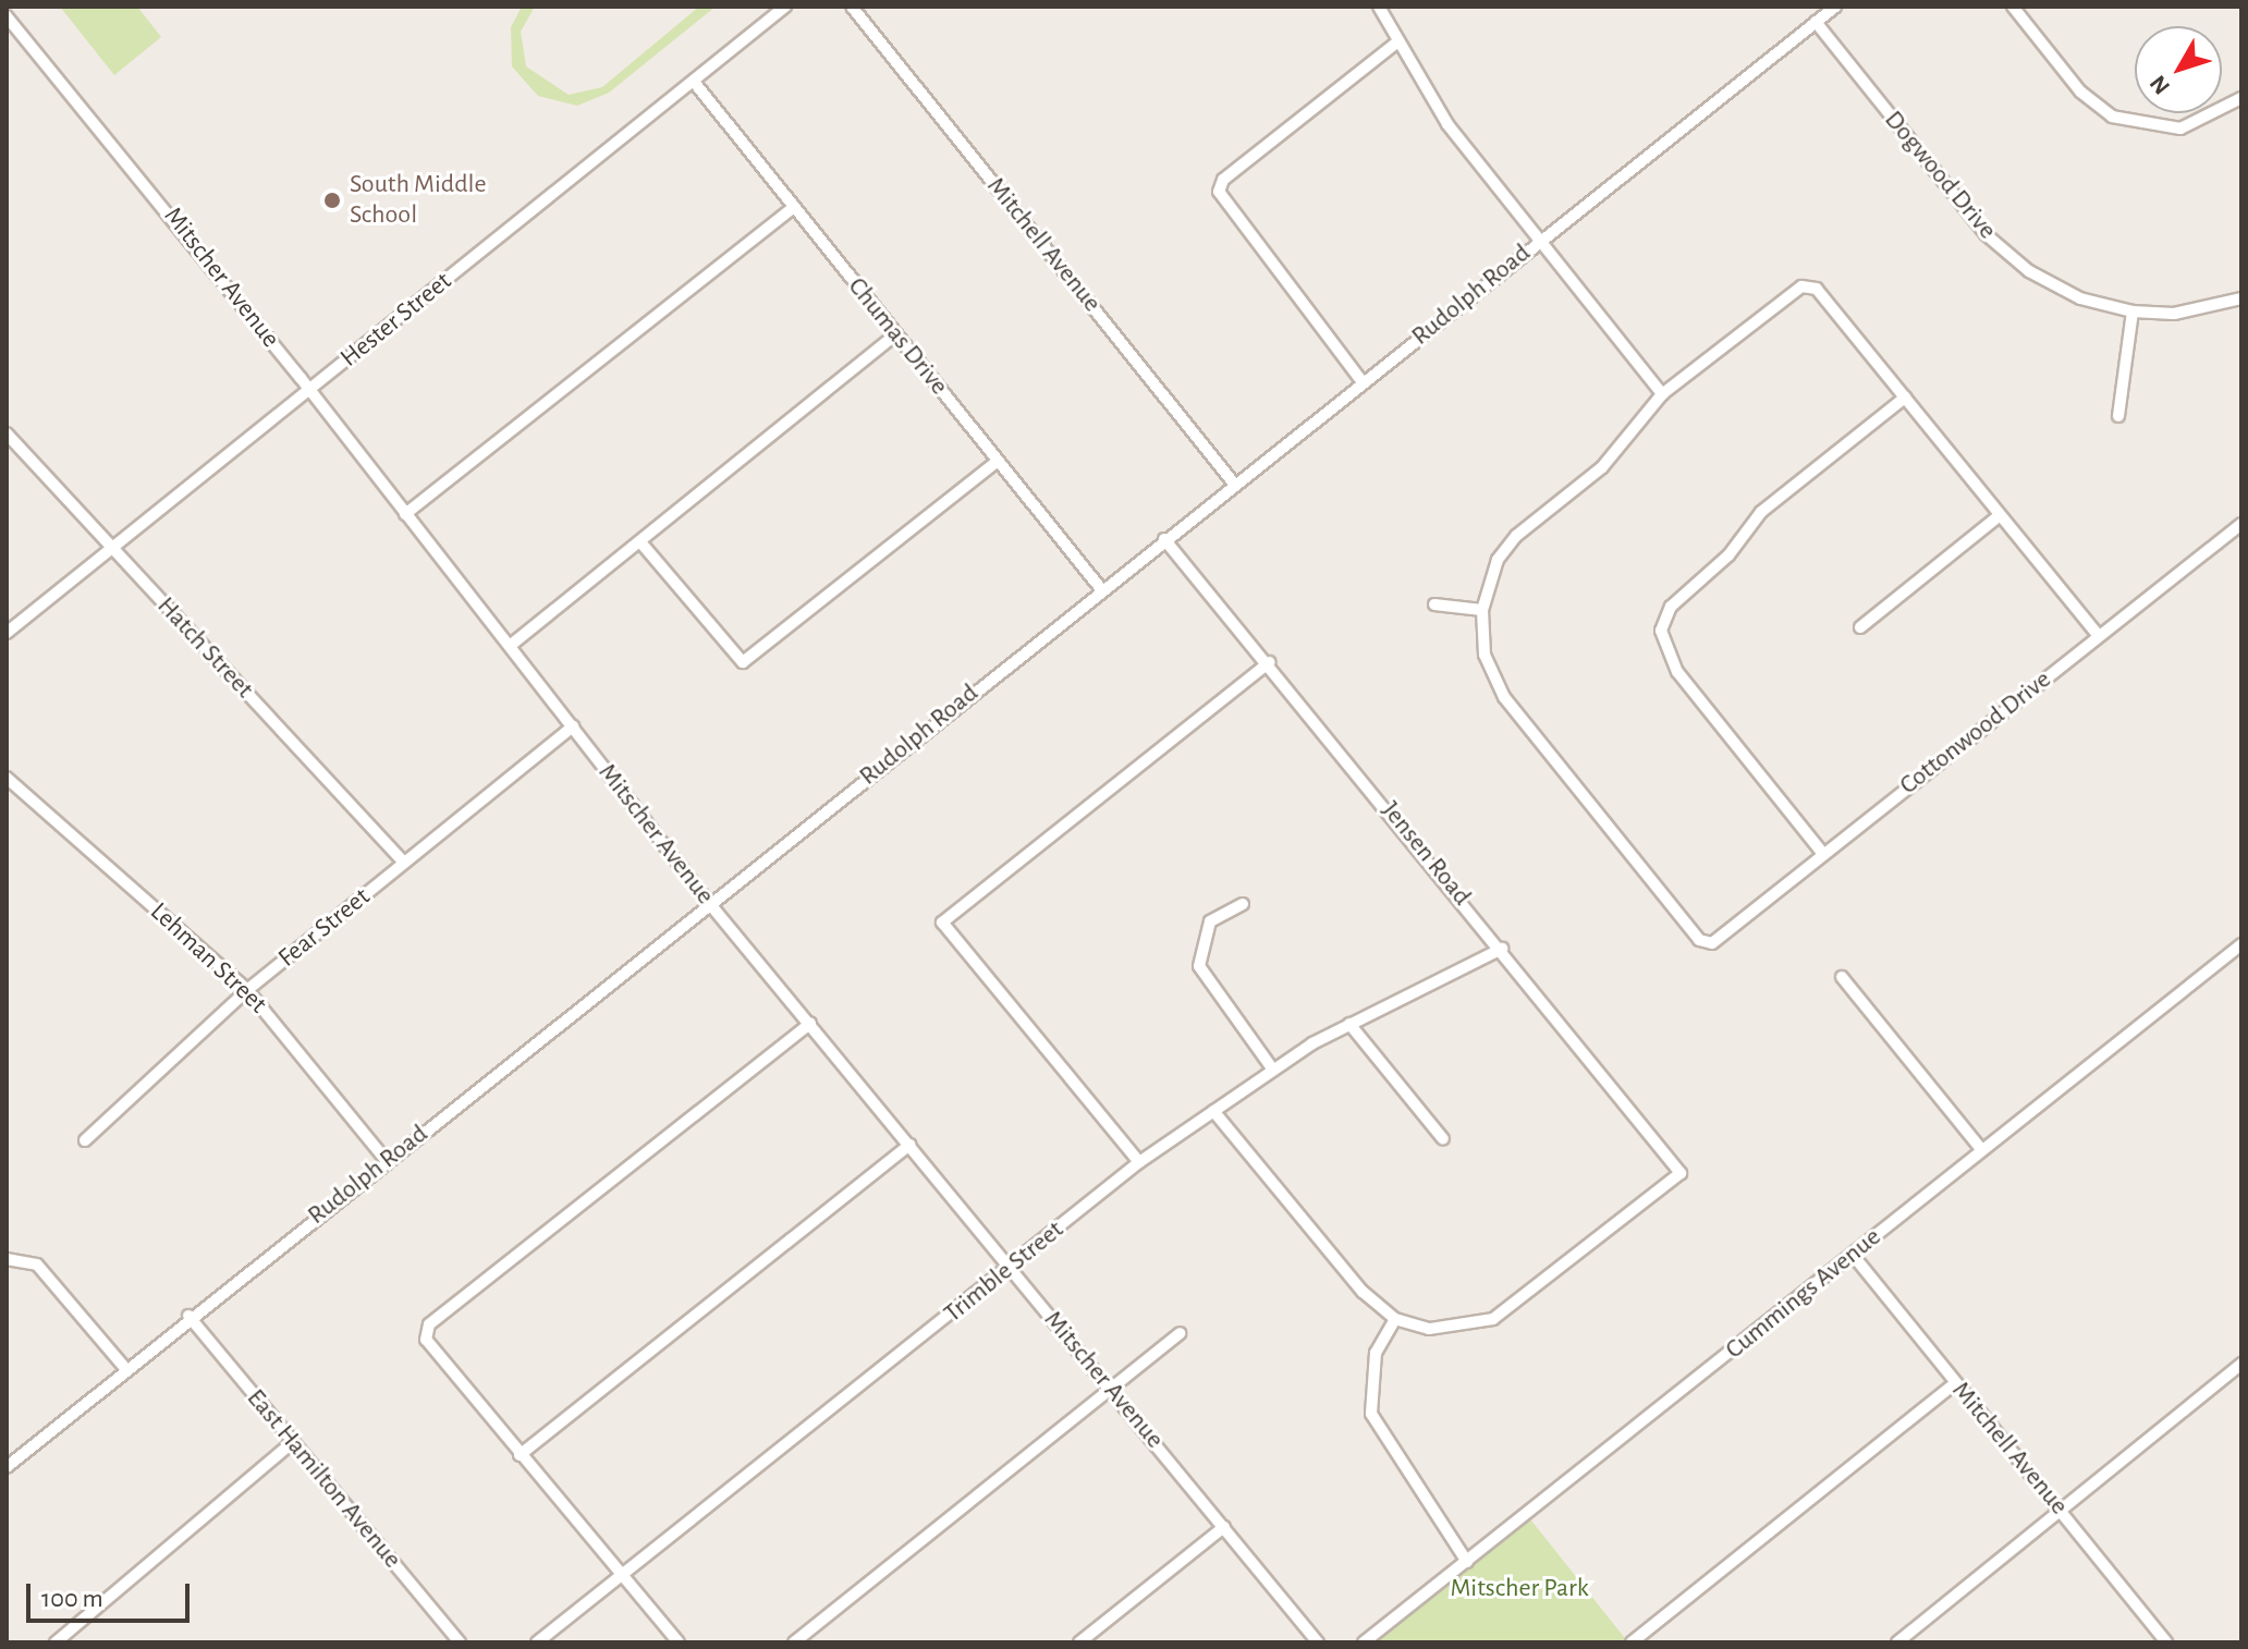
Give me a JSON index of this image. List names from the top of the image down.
{
  "streets": {
    "street": [
      "Dogwood Drive",
      "Mitchell Avenue",
      "Mitscher Avenue",
      "Rudolph Road",
      "Hester Street",
      "Chumas Drive",
      "Hatch Street",
      "Cottonwood Drive",
      "Jensen Road",
      "Fear Street",
      "Lehman Street",
      "Trimble Street",
      "Cummings Avenue",
      "East Hamilton Avenue"
    ]
  },
  "crossings": [
    ["Dogwood Drive", "Rudolph Road"],
    ["Mitchell Avenue", "Rudolph Road"],
    ["Mitchell Avenue", "Cummings Avenue"],
    ["Mitscher Avenue", "Rudolph Road"],
    ["Mitscher Avenue", "Hester Street"],
    ["Mitscher Avenue", "Fear Street"],
    ["Mitscher Avenue", "Trimble Street"],
    ["Rudolph Road", "Chumas Drive"],
    ["Rudolph Road", "Jensen Road"],
    ["Rudolph Road", "Lehman Street"],
    ["Rudolph Road", "East Hamilton Avenue"],
    ["Hester Street", "Chumas Drive"],
    ["Hester Street", "Hatch Street"],
    ["Hatch Street", "Fear Street"],
    ["Jensen Road", "Trimble Street"],
    ["Fear Street", "Lehman Street"]
  ],
  "parks": ["Mitscher Park"],
  "places": ["South Middle School"],
  "scale_bar": "100 m",
  "north": "bottom left"
}
